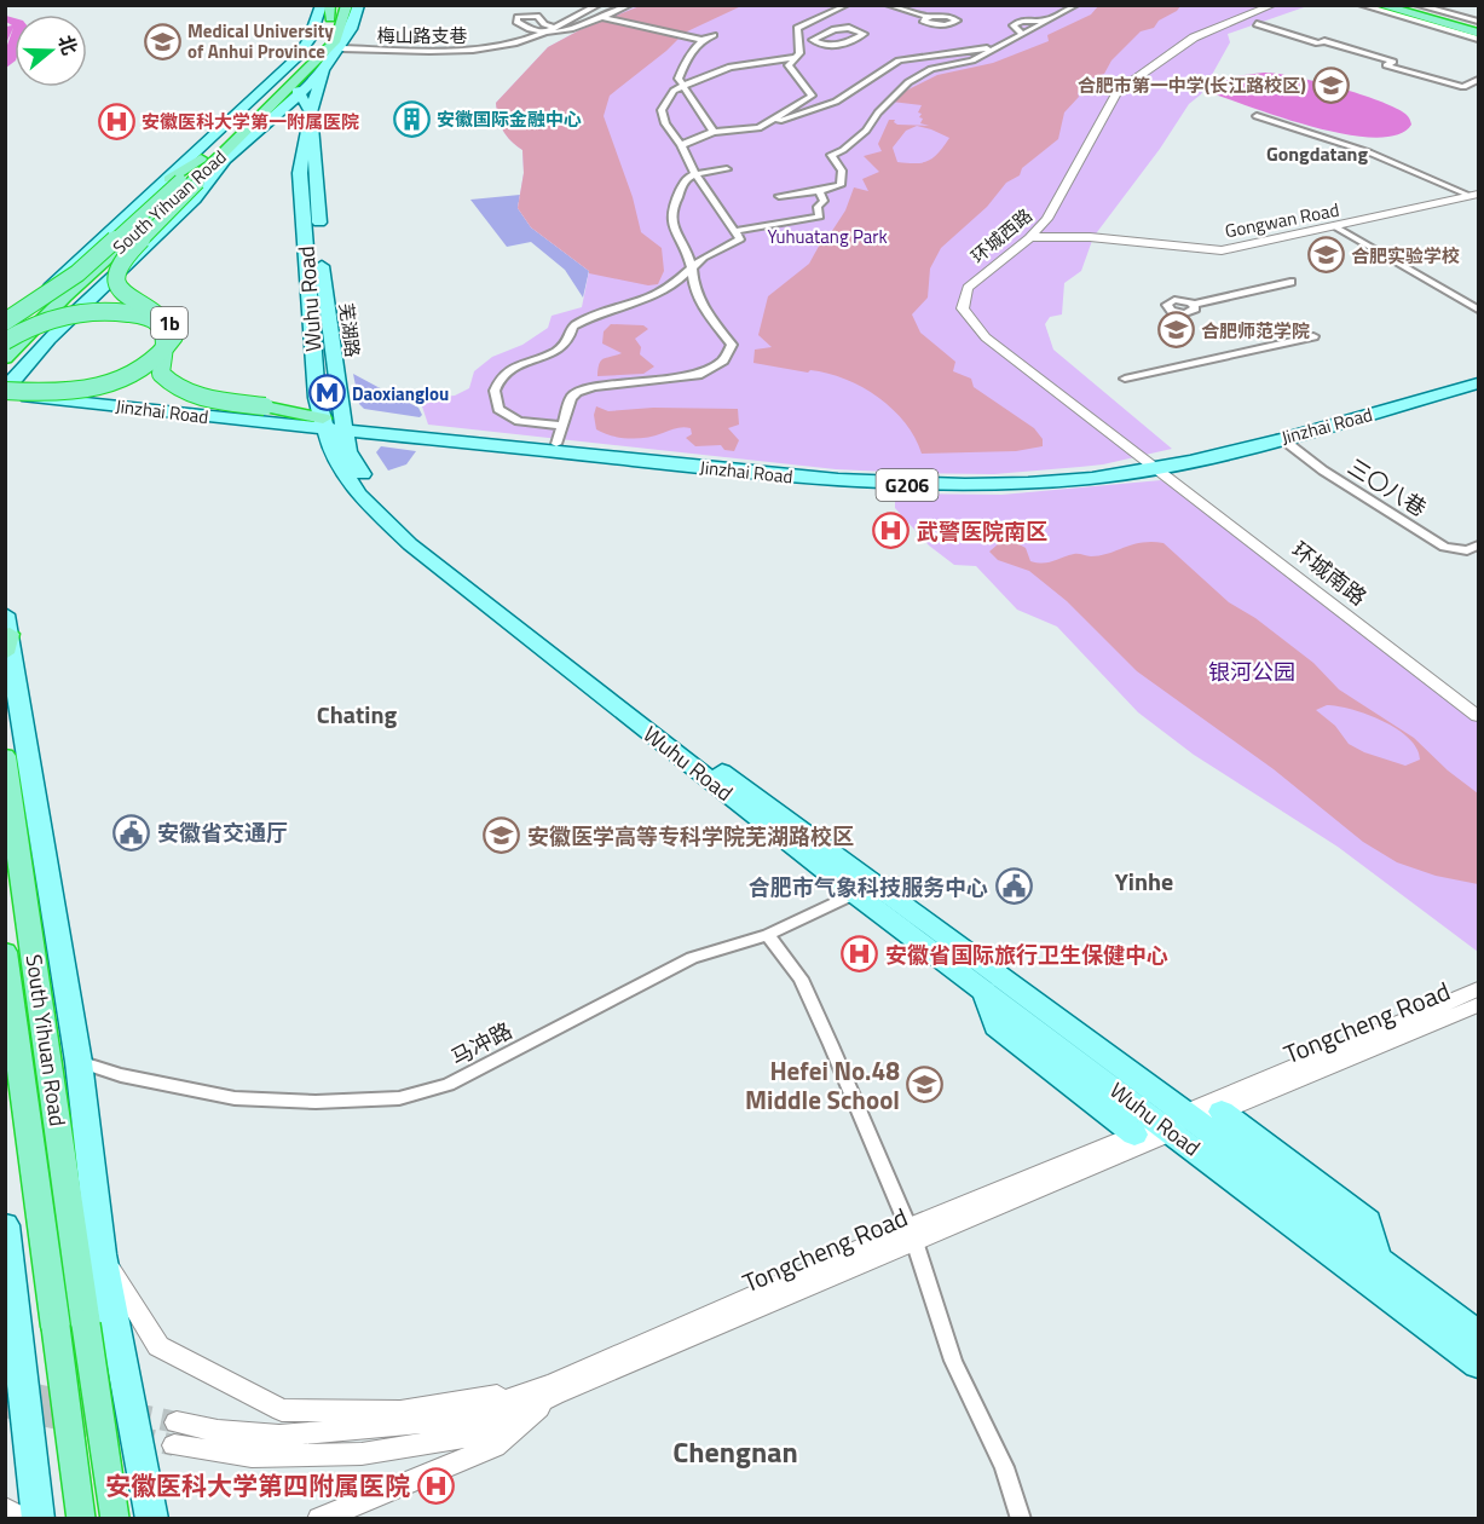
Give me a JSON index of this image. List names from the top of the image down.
{
  "streets": {
    "highway": ["South Yihuan Road", "1b"],
    "main road": ["Wuhu Road", "Jinzhai Road", "G206"],
    "street": [
      "梅山路支巷",
      "Gongwan Road",
      "环城西路",
      "三〇八巷",
      "环城南路",
      "Tongcheng Road",
      "马冲路"
    ]
  },
  "crossings": [
    ["梅山路支巷", "South Yihuan Road"],
    ["South Yihuan Road", "1b"],
    ["环城西路", "Jinzhai Road"],
    ["环城西路", "环城南路"],
    ["Wuhu Road", "Jinzhai Road"],
    ["Wuhu Road", "Tongcheng Road"],
    ["Wuhu Road", "马冲路"],
    ["1b", "Jinzhai Road"],
    ["Jinzhai Road", "三〇八巷"],
    ["Jinzhai Road", "环城南路"]
  ],
  "districts": [
    "Gongdatang",
    "Chating",
    "Yinhe",
    "Chengnan"
  ],
  "parks": ["Yuhuatang Park", "银河公园"],
  "places": {
    "school or university": [
      "Medical University of Anhui Province",
      "合肥市第一中学(长江路校区)",
      "合肥实验学校",
      "合肥师范学院",
      "安徽医学高等专科学院芜湖路校区",
      "Hefei No.48 Middle School"
    ],
    "building": ["安徽国际金融中心"],
    "hospital": [
      "安徽医科大学第一附属医院",
      "武警医院南区",
      "安徽省国际旅行卫生保健中心",
      "安徽医科大学第四附属医院"
    ],
    "metro station": ["Daoxianglou"],
    "public building": ["安徽省交通厅", "合肥市气象科技服务中心"]
  },
  "north": "right"
}
